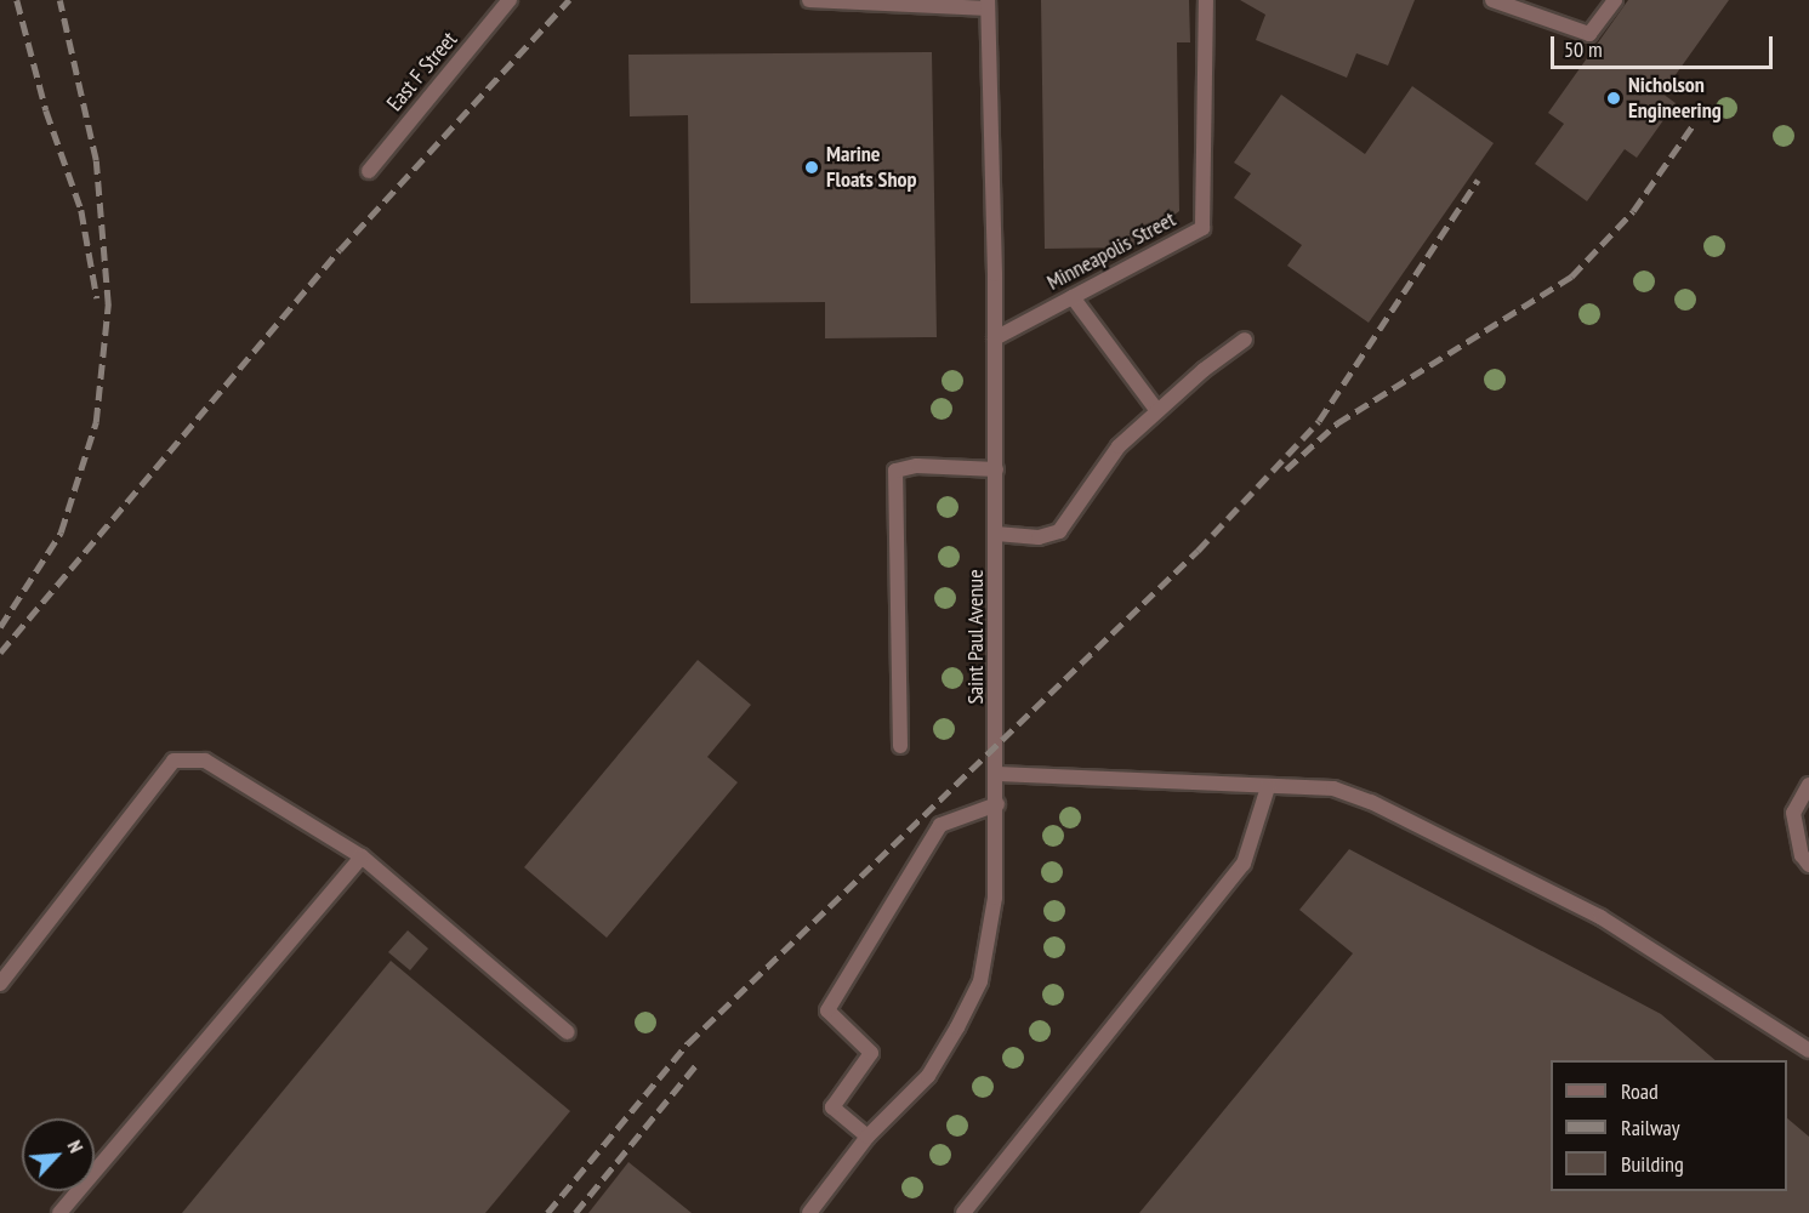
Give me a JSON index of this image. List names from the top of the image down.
{
  "streets": {
    "street": ["East F Street", "Minneapolis Street", "Saint Paul Avenue"]
  },
  "crossings": [
    ["Minneapolis Street", "Saint Paul Avenue"]
  ],
  "places": ["Nicholson Engineering", "Marine Floats Shop"],
  "legend": ["Road", "Railway", "Building"],
  "scale_bar": "50 m",
  "north": "top right"
}
